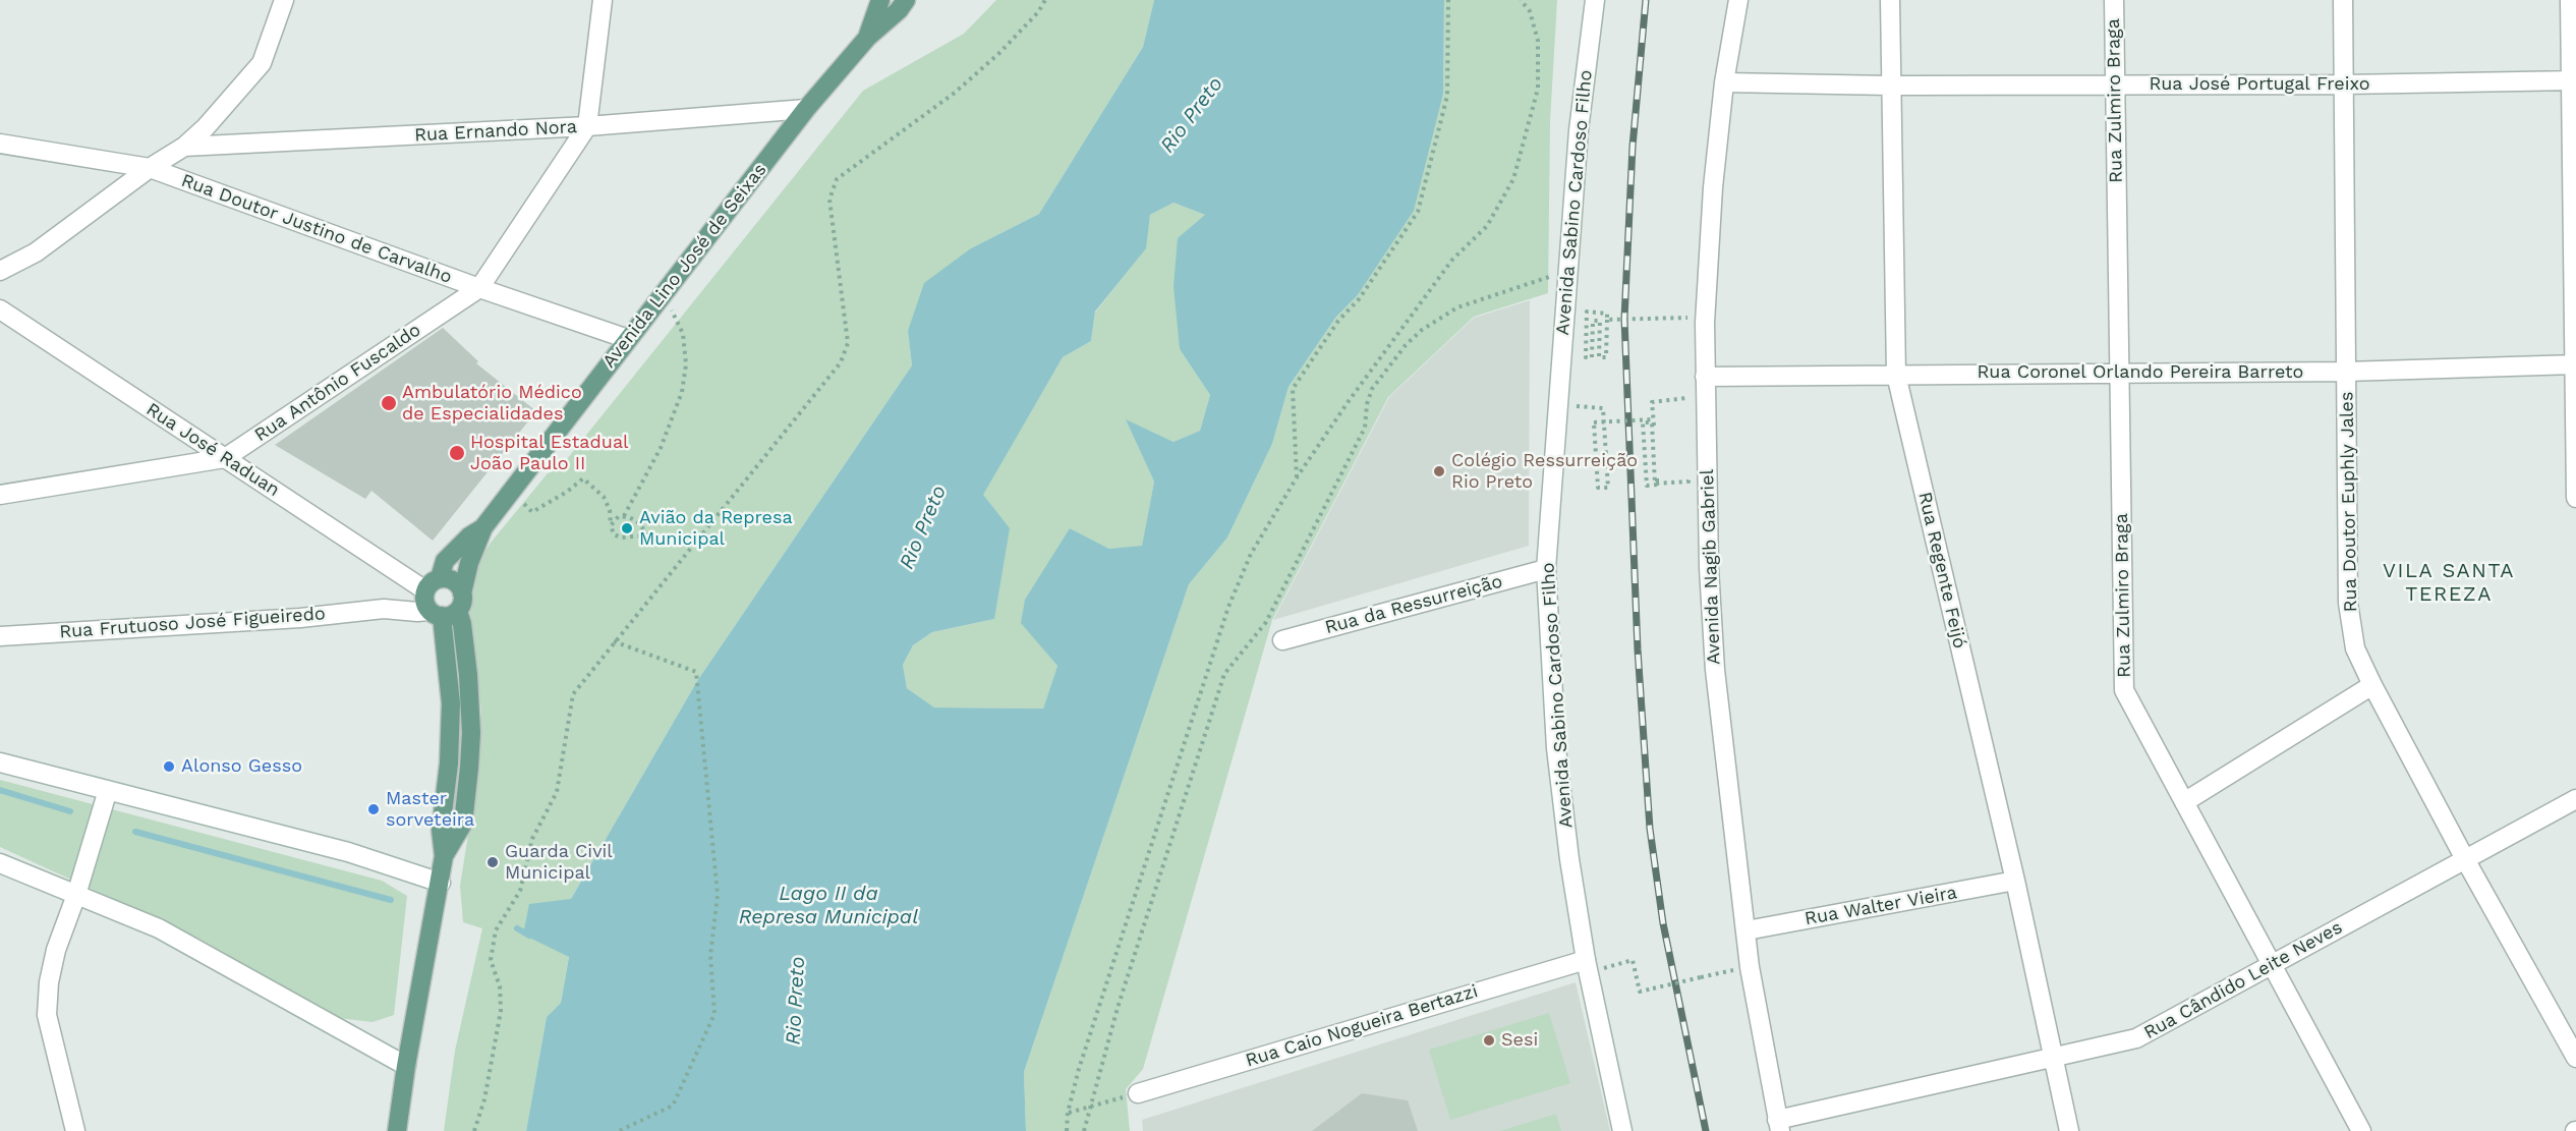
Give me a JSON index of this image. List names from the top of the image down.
{
  "streets": {
    "main road": ["Avenida Lino José de Seixas"],
    "street": [
      "Rua José Portugal Freixo",
      "Rua Zulmiro Braga",
      "Rua Ernando Nora",
      "Avenida Sabino Cardoso Filho",
      "Rua Doutor Justino de Carvalho",
      "Rua Coronel Orlando Pereira Barreto",
      "Rua Antônio Fuscaldo",
      "Rua José Raduan",
      "Rua Doutor Euphly Jales",
      "Avenida Nagib Gabriel",
      "Rua Regente Feijó",
      "Rua da Ressurreição",
      "Rua Frutuoso José Figueiredo",
      "Rua Walter Vieira",
      "Rua Cândido Leite Neves",
      "Rua Caio Nogueira Bertazzi"
    ]
  },
  "crossings": [
    ["Rua José Portugal Freixo", "Rua Zulmiro Braga"],
    ["Rua José Portugal Freixo", "Rua Doutor Euphly Jales"],
    ["Rua José Portugal Freixo", "Avenida Nagib Gabriel"],
    ["Rua José Portugal Freixo", "Rua Regente Feijó"],
    ["Rua Zulmiro Braga", "Rua Coronel Orlando Pereira Barreto"],
    ["Rua Zulmiro Braga", "Rua Cândido Leite Neves"],
    ["Rua Ernando Nora", "Avenida Lino José de Seixas"],
    ["Rua Ernando Nora", "Rua Antônio Fuscaldo"],
    ["Avenida Sabino Cardoso Filho", "Rua da Ressurreição"],
    ["Avenida Sabino Cardoso Filho", "Rua Caio Nogueira Bertazzi"],
    ["Rua Doutor Justino de Carvalho", "Avenida Lino José de Seixas"],
    ["Rua Doutor Justino de Carvalho", "Rua Antônio Fuscaldo"],
    ["Avenida Lino José de Seixas", "Rua José Raduan"],
    ["Avenida Lino José de Seixas", "Rua Frutuoso José Figueiredo"],
    ["Rua Coronel Orlando Pereira Barreto", "Rua Doutor Euphly Jales"],
    ["Rua Coronel Orlando Pereira Barreto", "Avenida Nagib Gabriel"],
    ["Rua Coronel Orlando Pereira Barreto", "Rua Regente Feijó"],
    ["Rua Antônio Fuscaldo", "Rua José Raduan"],
    ["Rua José Raduan", "Rua Frutuoso José Figueiredo"],
    ["Rua Doutor Euphly Jales", "Rua Cândido Leite Neves"],
    ["Avenida Nagib Gabriel", "Rua Walter Vieira"],
    ["Avenida Nagib Gabriel", "Rua Cândido Leite Neves"],
    ["Rua Regente Feijó", "Rua Walter Vieira"],
    ["Rua Regente Feijó", "Rua Cândido Leite Neves"]
  ],
  "districts": ["VILA SANTA TEREZA"],
  "water": ["Rio Preto", "Lago II da Represa Municipal"],
  "places": [
    "Ambulatório Médico de Especialidades",
    "Hospital Estadual João Paulo II",
    "Colégio Ressurreição Rio Preto",
    "Avião da Represa Municipal",
    "Alonso Gesso",
    "Master sorveteira",
    "Guarda Civil Municipal",
    "Sesi"
  ]
}
